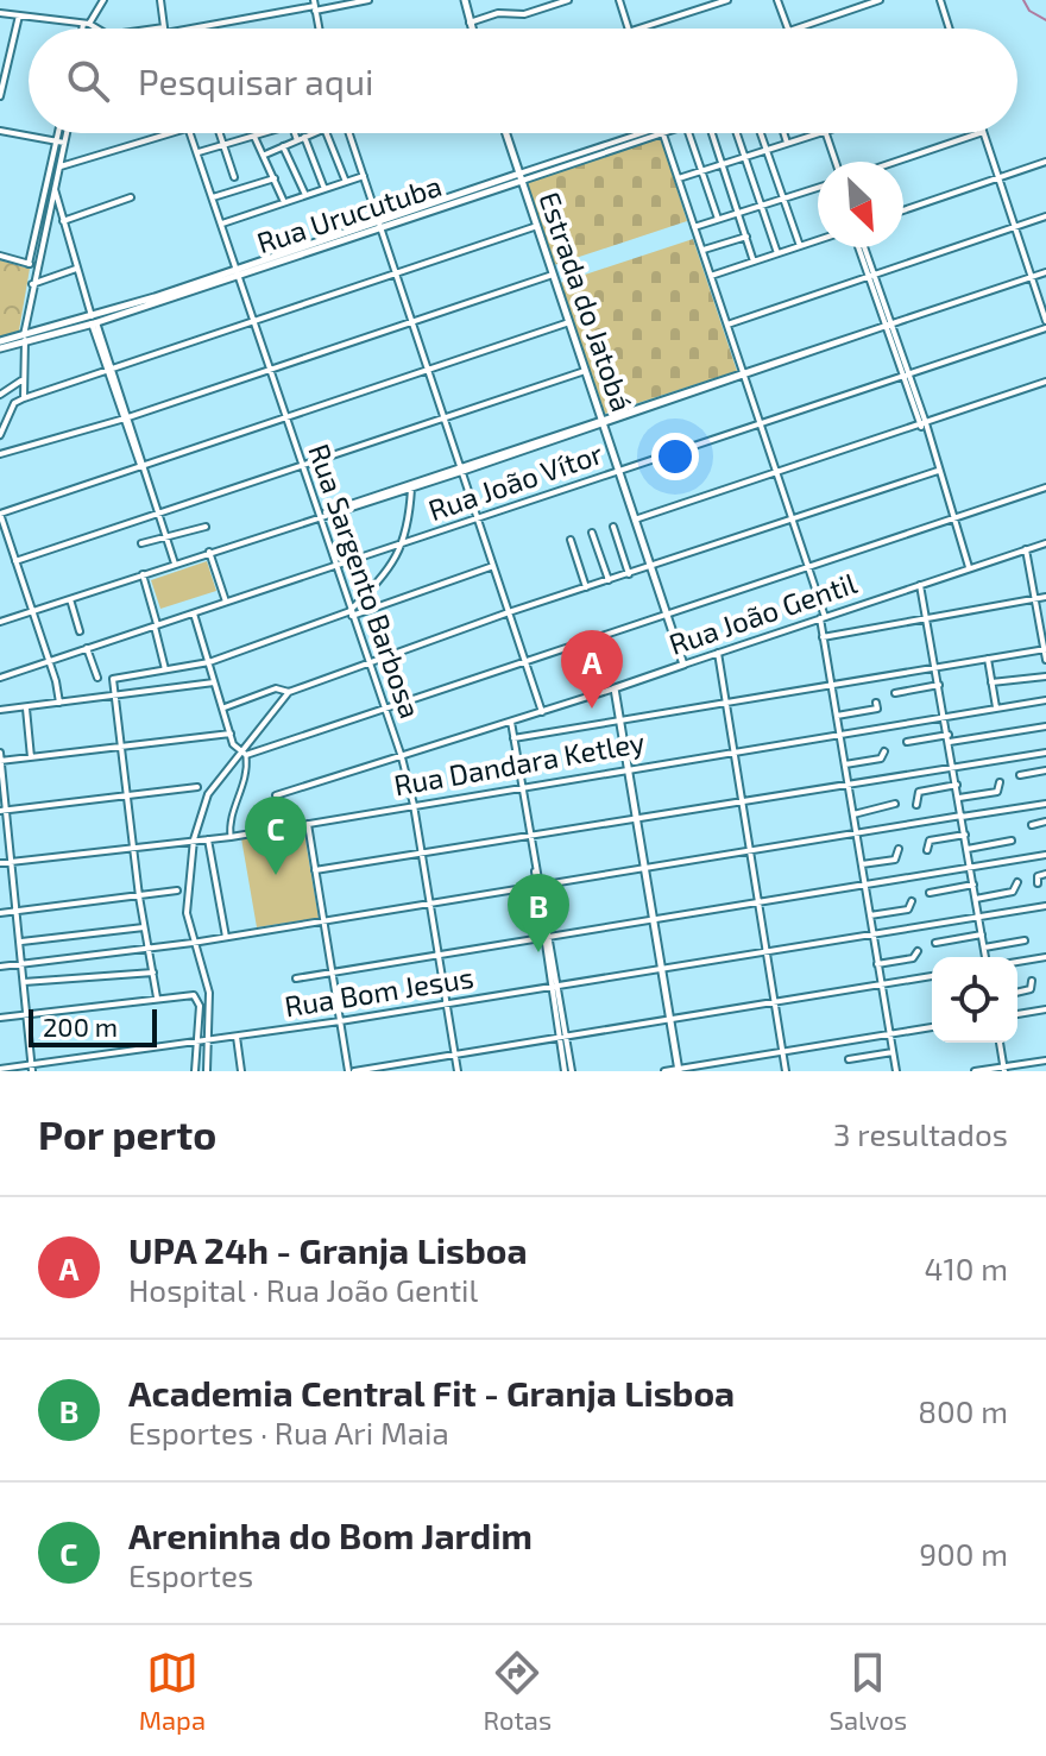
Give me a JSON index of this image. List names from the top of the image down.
{
  "streets": {
    "street": [
      "Rua Urucutuba",
      "Estrada do Jatobá",
      "Rua João Vítor",
      "Rua Sargento Barbosa",
      "Rua João Gentil",
      "Rua Dandara Ketley",
      "Rua Bom Jesus"
    ]
  },
  "crossings": [
    ["Rua Urucutuba", "Estrada do Jatobá"],
    ["Rua Urucutuba", "Rua Sargento Barbosa"],
    ["Estrada do Jatobá", "Rua João Vítor"],
    ["Estrada do Jatobá", "Rua João Gentil"],
    ["Rua João Vítor", "Rua Sargento Barbosa"],
    ["Rua Sargento Barbosa", "Rua João Gentil"],
    ["Rua Sargento Barbosa", "Rua Dandara Ketley"],
    ["Rua Sargento Barbosa", "Rua Bom Jesus"]
  ],
  "scale_bar": "200 m",
  "north": "bottom right",
  "page": {
    "search": "Pesquisar aqui",
    "pins": ["A", "C", "B"],
    "scale": "200 m",
    "heading": ["Por perto", "3 resultados"],
    "list": [
      {
        "mark": "A",
        "name": "UPA 24h - Granja Lisboa",
        "note": "Hospital · Rua João Gentil",
        "value": "410 m"
      },
      {
        "mark": "B",
        "name": "Academia Central Fit - Granja Lisboa",
        "note": "Esportes · Rua Ari Maia",
        "value": "800 m"
      },
      {
        "mark": "C",
        "name": "Areninha do Bom Jardim",
        "note": "Esportes",
        "value": "900 m"
      }
    ],
    "nav": ["Mapa", "Rotas", "Salvos"]
  }
}
